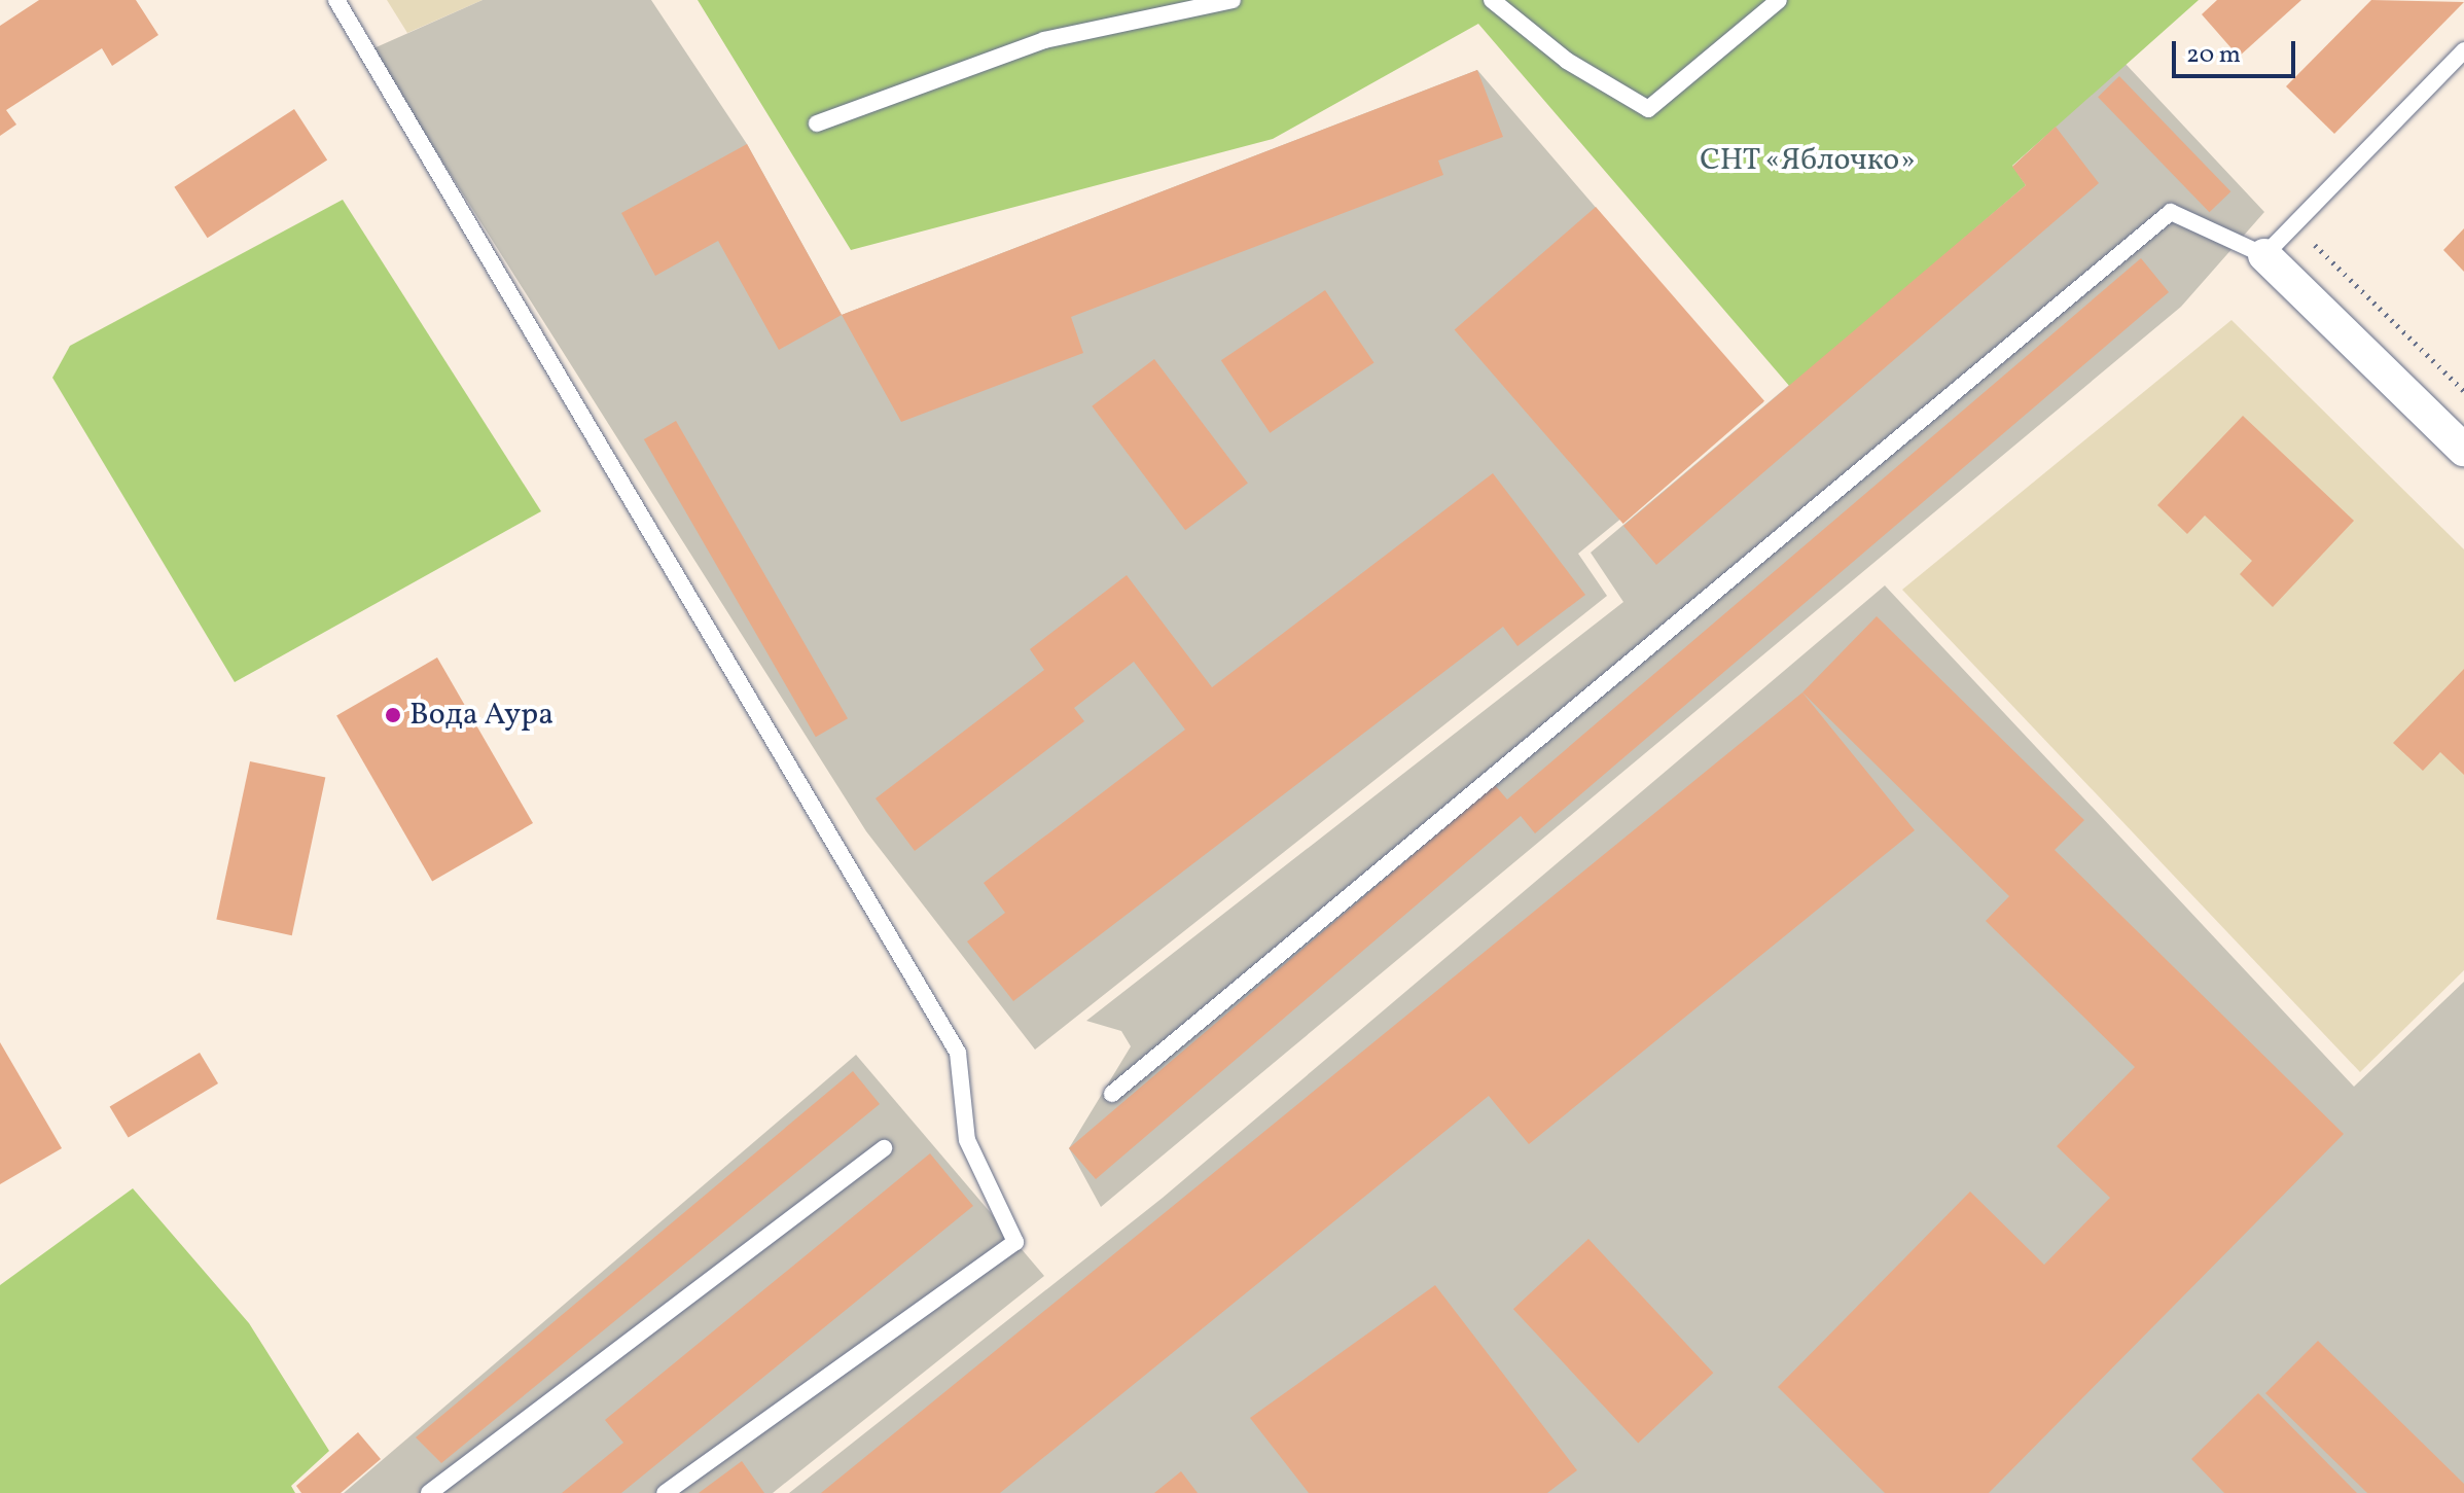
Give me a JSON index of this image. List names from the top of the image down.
{
  "parks": ["СНТ «Яблочко»"],
  "places": ["Вода Аура"],
  "scale_bar": "20 m"
}
